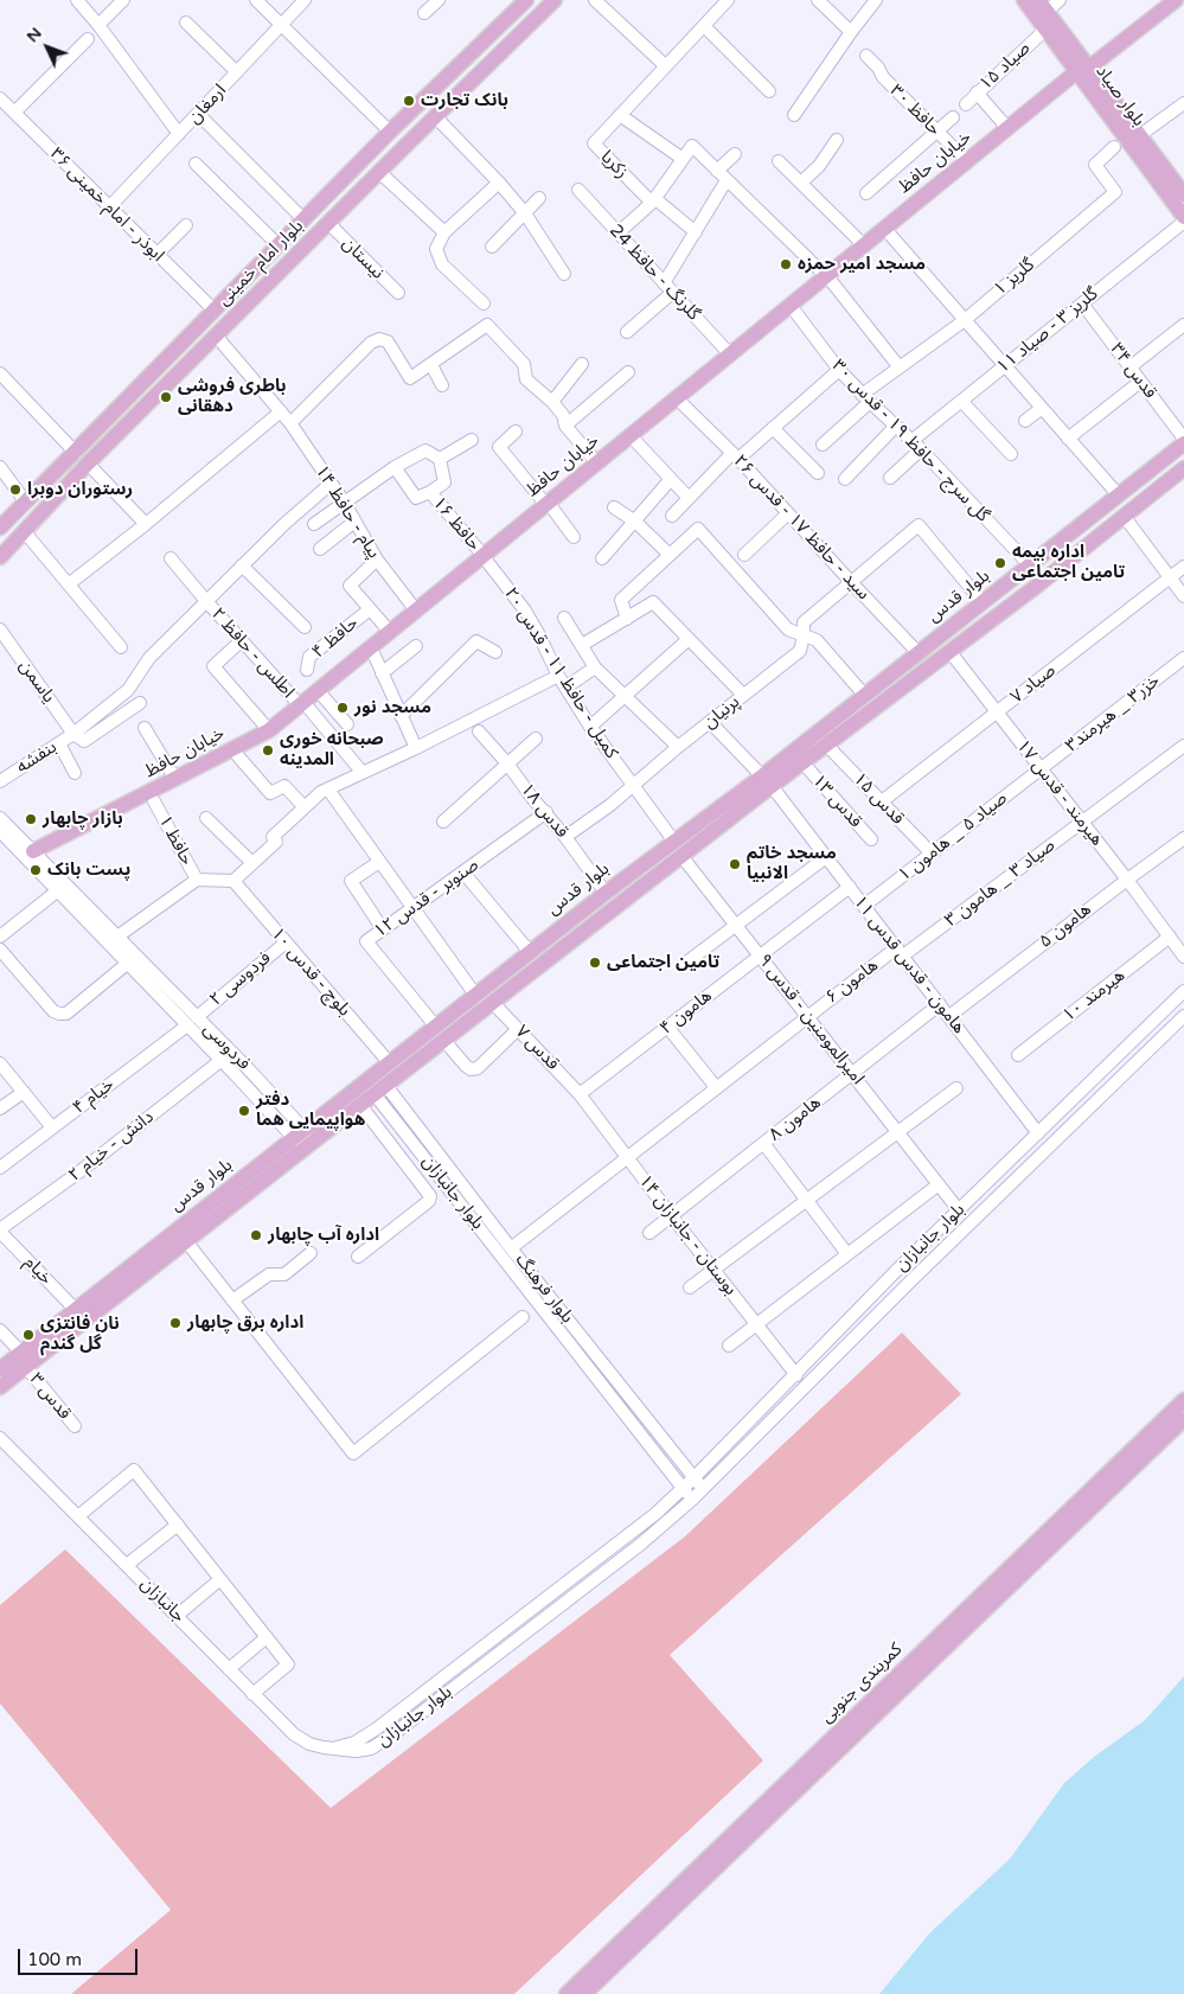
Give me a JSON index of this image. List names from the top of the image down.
{
  "streets": {
    "main road": [
      "بلوار صیاد",
      "خیابان حافظ",
      "بلوار امام خمینی",
      "بلوار قدس",
      "کمربندی جنوبی"
    ],
    "street": [
      "صیاد ۱۵",
      "ارمغان",
      "حافظ ۳۰",
      "زکریا",
      "ابوذر - امام خمینی ۳۶",
      "نیستان",
      "گلرنگ - حافظ 24",
      "گلریز ۱",
      "گلریز ۳ - صیاد ۱۱",
      "قدس ۳۴",
      "گل سرج - حافظ ۱۹ - قدس ۳۰",
      "پیام - حافظ ۱۴",
      "حافظ ۱۶",
      "سید - حافظ ۱۷ - قدس ۲۶",
      "حافظ ۴",
      "اطلس - حافظ ۲",
      "کمیل - حافظ ۱۱ - قدس ۲۰",
      "یاسمن",
      "صیاد ۷",
      "پرنیان",
      "خزر۳ _ هیرمند۳",
      "بنفشه",
      "هیرمند - قدس ۱۷",
      "قدس ۱۵",
      "قدس ۱۳",
      "قدس ۱۸",
      "صیاد ۵ _ هامون ۱",
      "حافظ ۱",
      "صیاد ۳ _ هامون ۳",
      "صنوبر - قدس ۱۲",
      "هامون ۵",
      "هامون - قدس قدس ۱۱",
      "بلوچ - قدس ۱۰",
      "فردوسی ۲",
      "هامون ۶",
      "هیرمند ۱۰",
      "هامون ۴",
      "امیرالمومنین - قدس ۹",
      "فردوسی",
      "قدس ۷",
      "خیام ۴",
      "هامون ۸",
      "دانش - خیام ۲",
      "بلوار جانبازان",
      "بوستان - جانبازان ۱۴",
      "خیام",
      "بلوار فرهنگ",
      "قدس ۳",
      "جانبازان"
    ]
  },
  "crossings": [
    ["صیاد ۱۵", "بلوار صیاد"],
    ["بلوار صیاد", "خیابان حافظ"],
    ["بلوار صیاد", "گلریز ۳ - صیاد ۱۱"],
    ["ارمغان", "ابوذر - امام خمینی ۳۶"],
    ["حافظ ۳۰", "خیابان حافظ"],
    ["خیابان حافظ", "گلرنگ - حافظ 24"],
    ["خیابان حافظ", "گل سرج - حافظ ۱۹ - قدس ۳۰"],
    ["خیابان حافظ", "پیام - حافظ ۱۴"],
    ["خیابان حافظ", "حافظ ۱۶"],
    ["خیابان حافظ", "سید - حافظ ۱۷ - قدس ۲۶"],
    ["خیابان حافظ", "اطلس - حافظ ۲"],
    ["خیابان حافظ", "کمیل - حافظ ۱۱ - قدس ۲۰"],
    ["خیابان حافظ", "حافظ ۱"],
    ["خیابان حافظ", "فردوسی"],
    ["ابوذر - امام خمینی ۳۶", "بلوار امام خمینی"],
    ["نیستان", "بلوار امام خمینی"],
    ["بلوار امام خمینی", "پیام - حافظ ۱۴"],
    ["گلریز ۱", "گل سرج - حافظ ۱۹ - قدس ۳۰"],
    ["گلریز ۳ - صیاد ۱۱", "قدس ۳۴"],
    ["گلریز ۳ - صیاد ۱۱", "گل سرج - حافظ ۱۹ - قدس ۳۰"],
    ["گل سرج - حافظ ۱۹ - قدس ۳۰", "بلوار قدس"],
    ["پیام - حافظ ۱۴", "بنفشه"],
    ["حافظ ۱۶", "کمیل - حافظ ۱۱ - قدس ۲۰"],
    ["سید - حافظ ۱۷ - قدس ۲۶", "بلوار قدس"],
    ["سید - حافظ ۱۷ - قدس ۲۶", "پرنیان"],
    ["بلوار قدس", "کمیل - حافظ ۱۱ - قدس ۲۰"],
    ["بلوار قدس", "هیرمند - قدس ۱۷"],
    ["بلوار قدس", "قدس ۱۵"],
    ["بلوار قدس", "قدس ۱۳"],
    ["بلوار قدس", "قدس ۱۸"],
    ["بلوار قدس", "صنوبر - قدس ۱۲"],
    ["بلوار قدس", "هامون - قدس قدس ۱۱"],
    ["بلوار قدس", "بلوچ - قدس ۱۰"],
    ["بلوار قدس", "امیرالمومنین - قدس ۹"],
    ["بلوار قدس", "فردوسی"],
    ["بلوار قدس", "قدس ۷"],
    ["بلوار قدس", "بلوار جانبازان"],
    ["بلوار قدس", "خیام"],
    ["بلوار قدس", "بلوار فرهنگ"],
    ["بلوار قدس", "قدس ۳"],
    ["اطلس - حافظ ۲", "بنفشه"],
    ["کمیل - حافظ ۱۱ - قدس ۲۰", "پرنیان"],
    ["یاسمن", "بنفشه"],
    ["صیاد ۷", "هیرمند - قدس ۱۷"],
    ["صیاد ۷", "قدس ۱۵"],
    ["پرنیان", "قدس ۱۸"],
    ["پرنیان", "هامون - قدس قدس ۱۱"],
    ["خزر۳ _ هیرمند۳", "هیرمند - قدس ۱۷"],
    ["خزر۳ _ هیرمند۳", "صیاد ۵ _ هامون ۱"],
    ["هیرمند - قدس ۱۷", "صیاد ۵ _ هامون ۱"],
    ["هیرمند - قدس ۱۷", "صیاد ۳ _ هامون ۳"],
    ["هیرمند - قدس ۱۷", "هامون ۵"],
    ["هیرمند - قدس ۱۷", "هیرمند ۱۰"],
    ["قدس ۱۵", "صیاد ۵ _ هامون ۱"],
    ["قدس ۱۸", "صنوبر - قدس ۱۲"],
    ["صیاد ۵ _ هامون ۱", "هامون - قدس قدس ۱۱"],
    ["حافظ ۱", "بلوچ - قدس ۱۰"],
    ["صیاد ۳ _ هامون ۳", "هامون - قدس قدس ۱۱"],
    ["صیاد ۳ _ هامون ۳", "هامون ۶"],
    ["هامون ۵", "هامون - قدس قدس ۱۱"],
    ["هامون - قدس قدس ۱۱", "هامون ۶"],
    ["هامون - قدس قدس ۱۱", "هامون ۴"],
    ["هامون - قدس قدس ۱۱", "هامون ۸"],
    ["هامون - قدس قدس ۱۱", "بلوار جانبازان"],
    ["بلوچ - قدس ۱۰", "فردوسی ۲"],
    ["فردوسی ۲", "فردوسی"],
    ["فردوسی ۲", "خیام ۴"],
    ["هامون ۶", "امیرالمومنین - قدس ۹"],
    ["هامون ۶", "بوستان - جانبازان ۱۴"],
    ["هامون ۶", "بلوار فرهنگ"],
    ["هامون ۴", "امیرالمومنین - قدس ۹"],
    ["هامون ۴", "قدس ۷"],
    ["هامون ۴", "بوستان - جانبازان ۱۴"],
    ["امیرالمومنین - قدس ۹", "هامون ۸"],
    ["امیرالمومنین - قدس ۹", "بلوار جانبازان"],
    ["فردوسی", "خیام ۴"],
    ["فردوسی", "دانش - خیام ۲"],
    ["قدس ۷", "بوستان - جانبازان ۱۴"],
    ["هامون ۸", "بوستان - جانبازان ۱۴"],
    ["دانش - خیام ۲", "خیام"],
    ["بلوار جانبازان", "بوستان - جانبازان ۱۴"],
    ["بلوار جانبازان", "بلوار فرهنگ"],
    ["بلوار جانبازان", "جانبازان"]
  ],
  "places": [
    "بانک تجارت",
    "مسجد امیر حمزه",
    "باطری فروشی دهقانى",
    "رستوران دوبرا",
    "اداره بیمه تامین اجتماعی",
    "مسجد نور",
    "صبحانه خوری المدینه",
    "بازار چابهار",
    "مسجد خاتم الانبیا",
    "پست بانک",
    "تامین اجتماعی",
    "دفتر هواپیمایی هما",
    "اداره آب چابهار",
    "اداره برق چابهار",
    "نان فانتزی گل گندم"
  ],
  "scale_bar": "100 m",
  "north": "top left"
}
